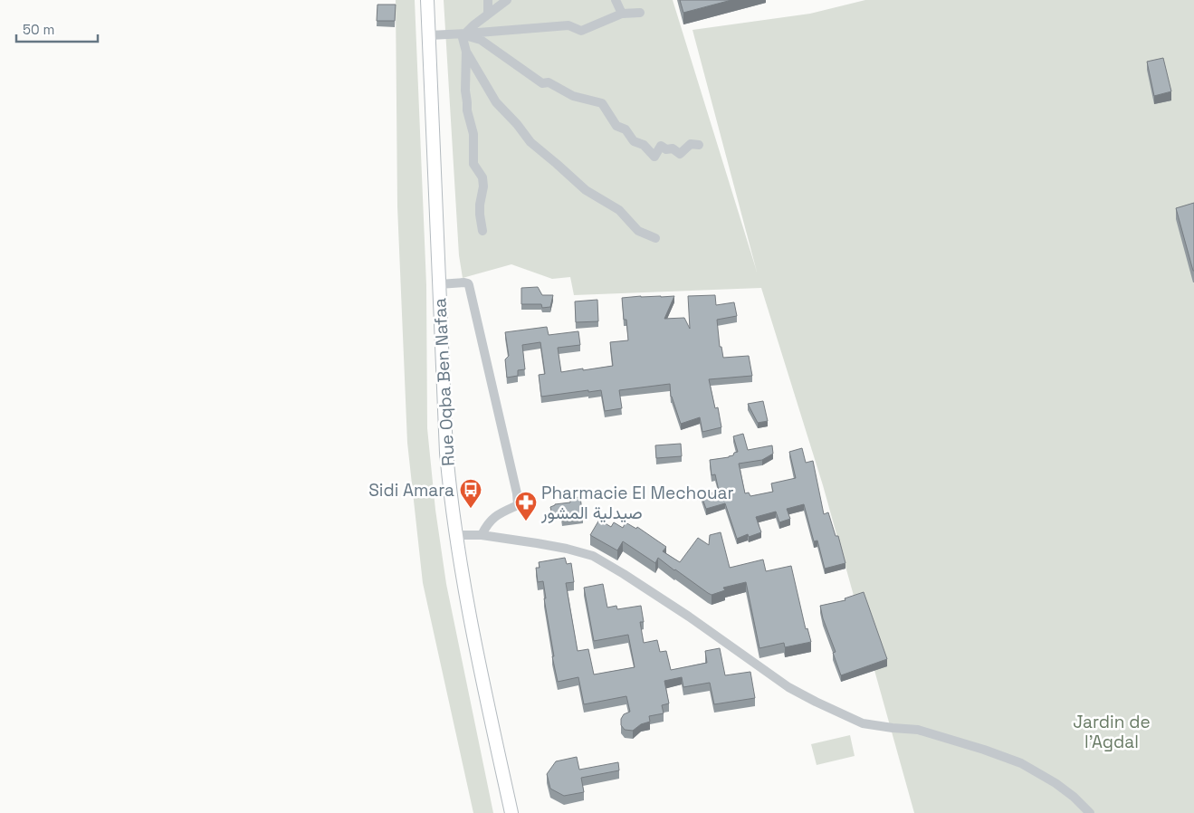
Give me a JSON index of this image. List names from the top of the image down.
{
  "streets": {
    "street": ["Rue Oqba Ben Nafaa"]
  },
  "parks": ["Jardin de l'Agdal"],
  "places": {
    "bus stop": ["Sidi Amara"],
    "pharmacy": ["Pharmacie El Mechouar صيدلية المشور"]
  },
  "scale_bar": "50 m"
}
